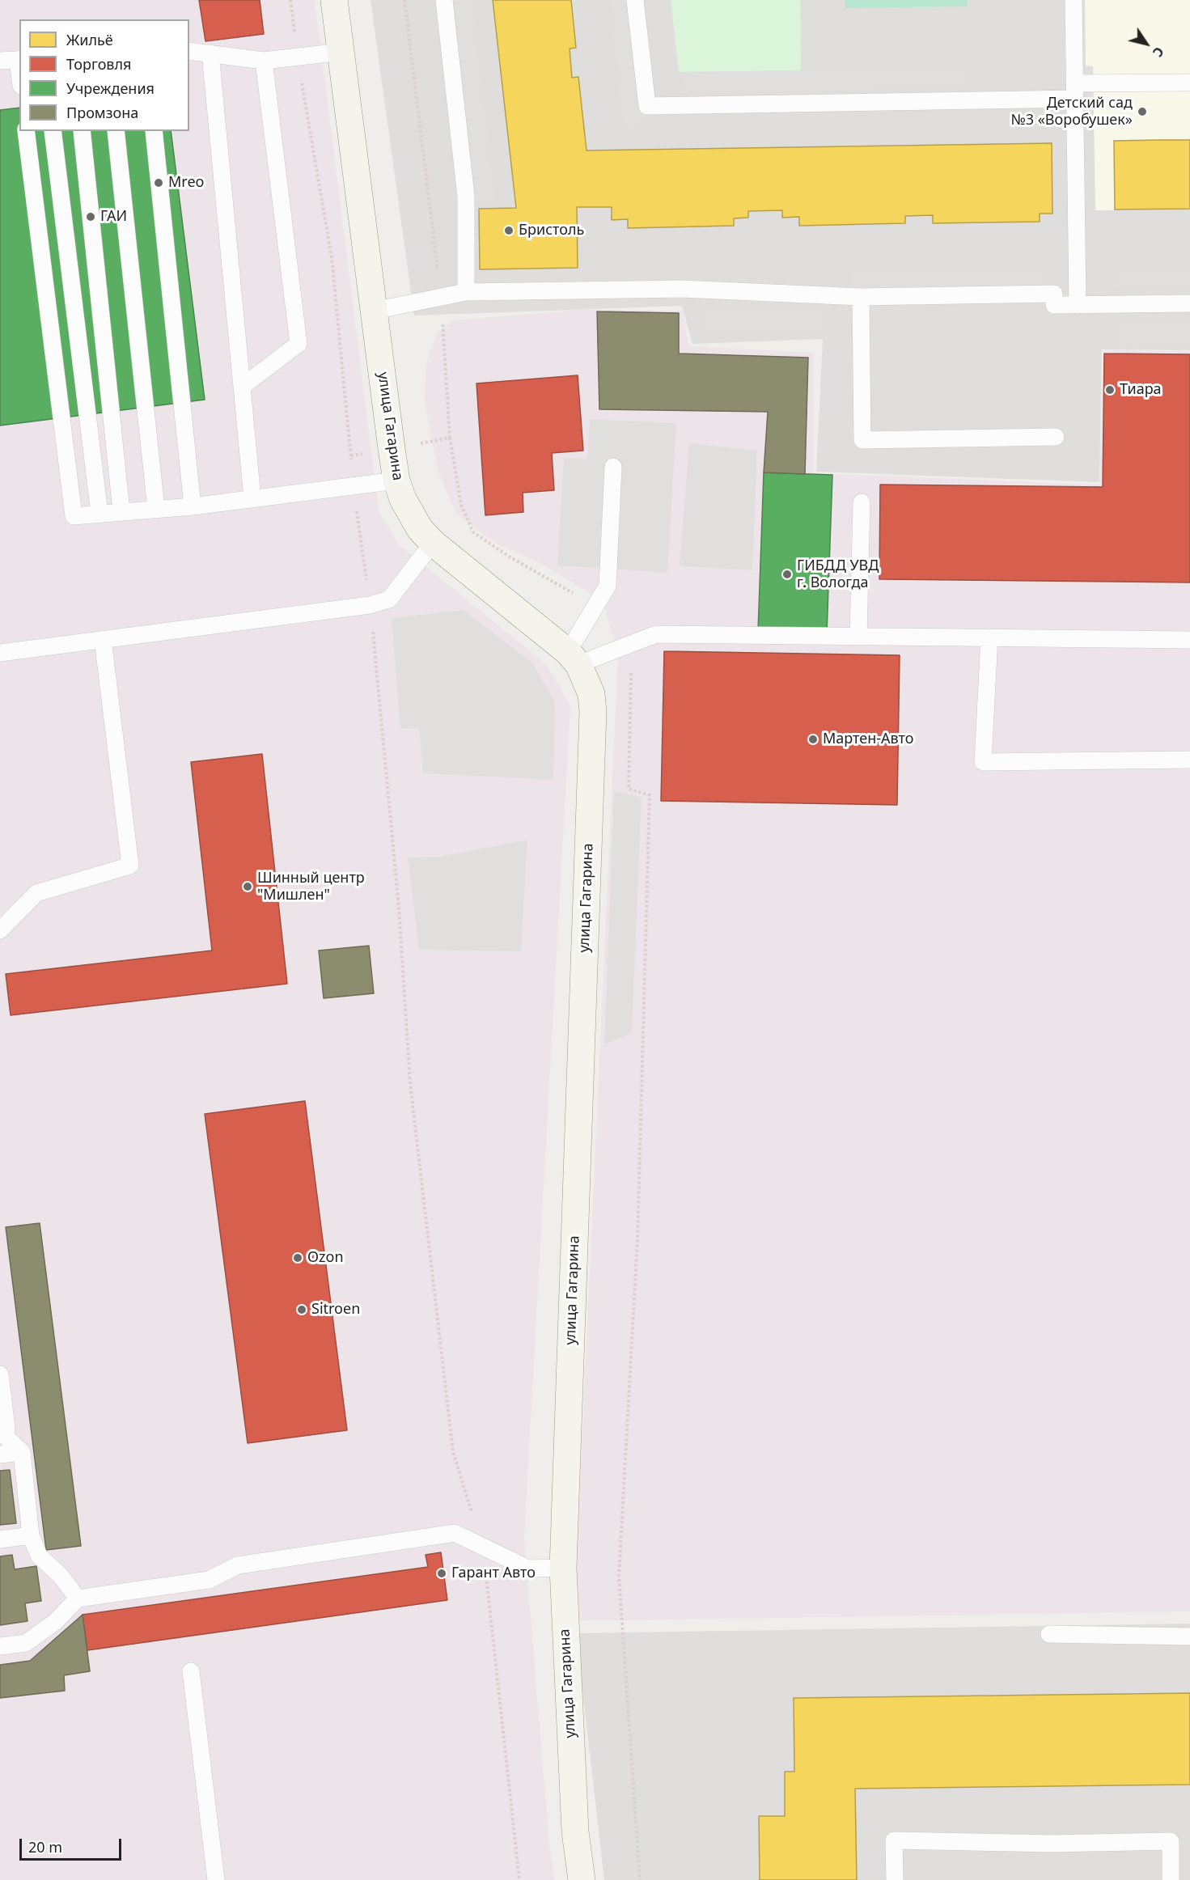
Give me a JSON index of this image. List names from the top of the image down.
{
  "streets": {
    "street": ["улица Гагарина"]
  },
  "places": [
    "Детский сад №3 «Воробушек»",
    "Mreo",
    "ГАИ",
    "Бристоль",
    "Тиара",
    "ГИБДД УВД г. Вологда",
    "Мартен-Авто",
    "Шинный центр \"Мишлен\"",
    "Ozon",
    "Sitroen",
    "Гарант Авто"
  ],
  "legend": [
    "Жильё",
    "Торговля",
    "Учреждения",
    "Промзона"
  ],
  "scale_bar": "20 m",
  "north": "bottom right"
}
